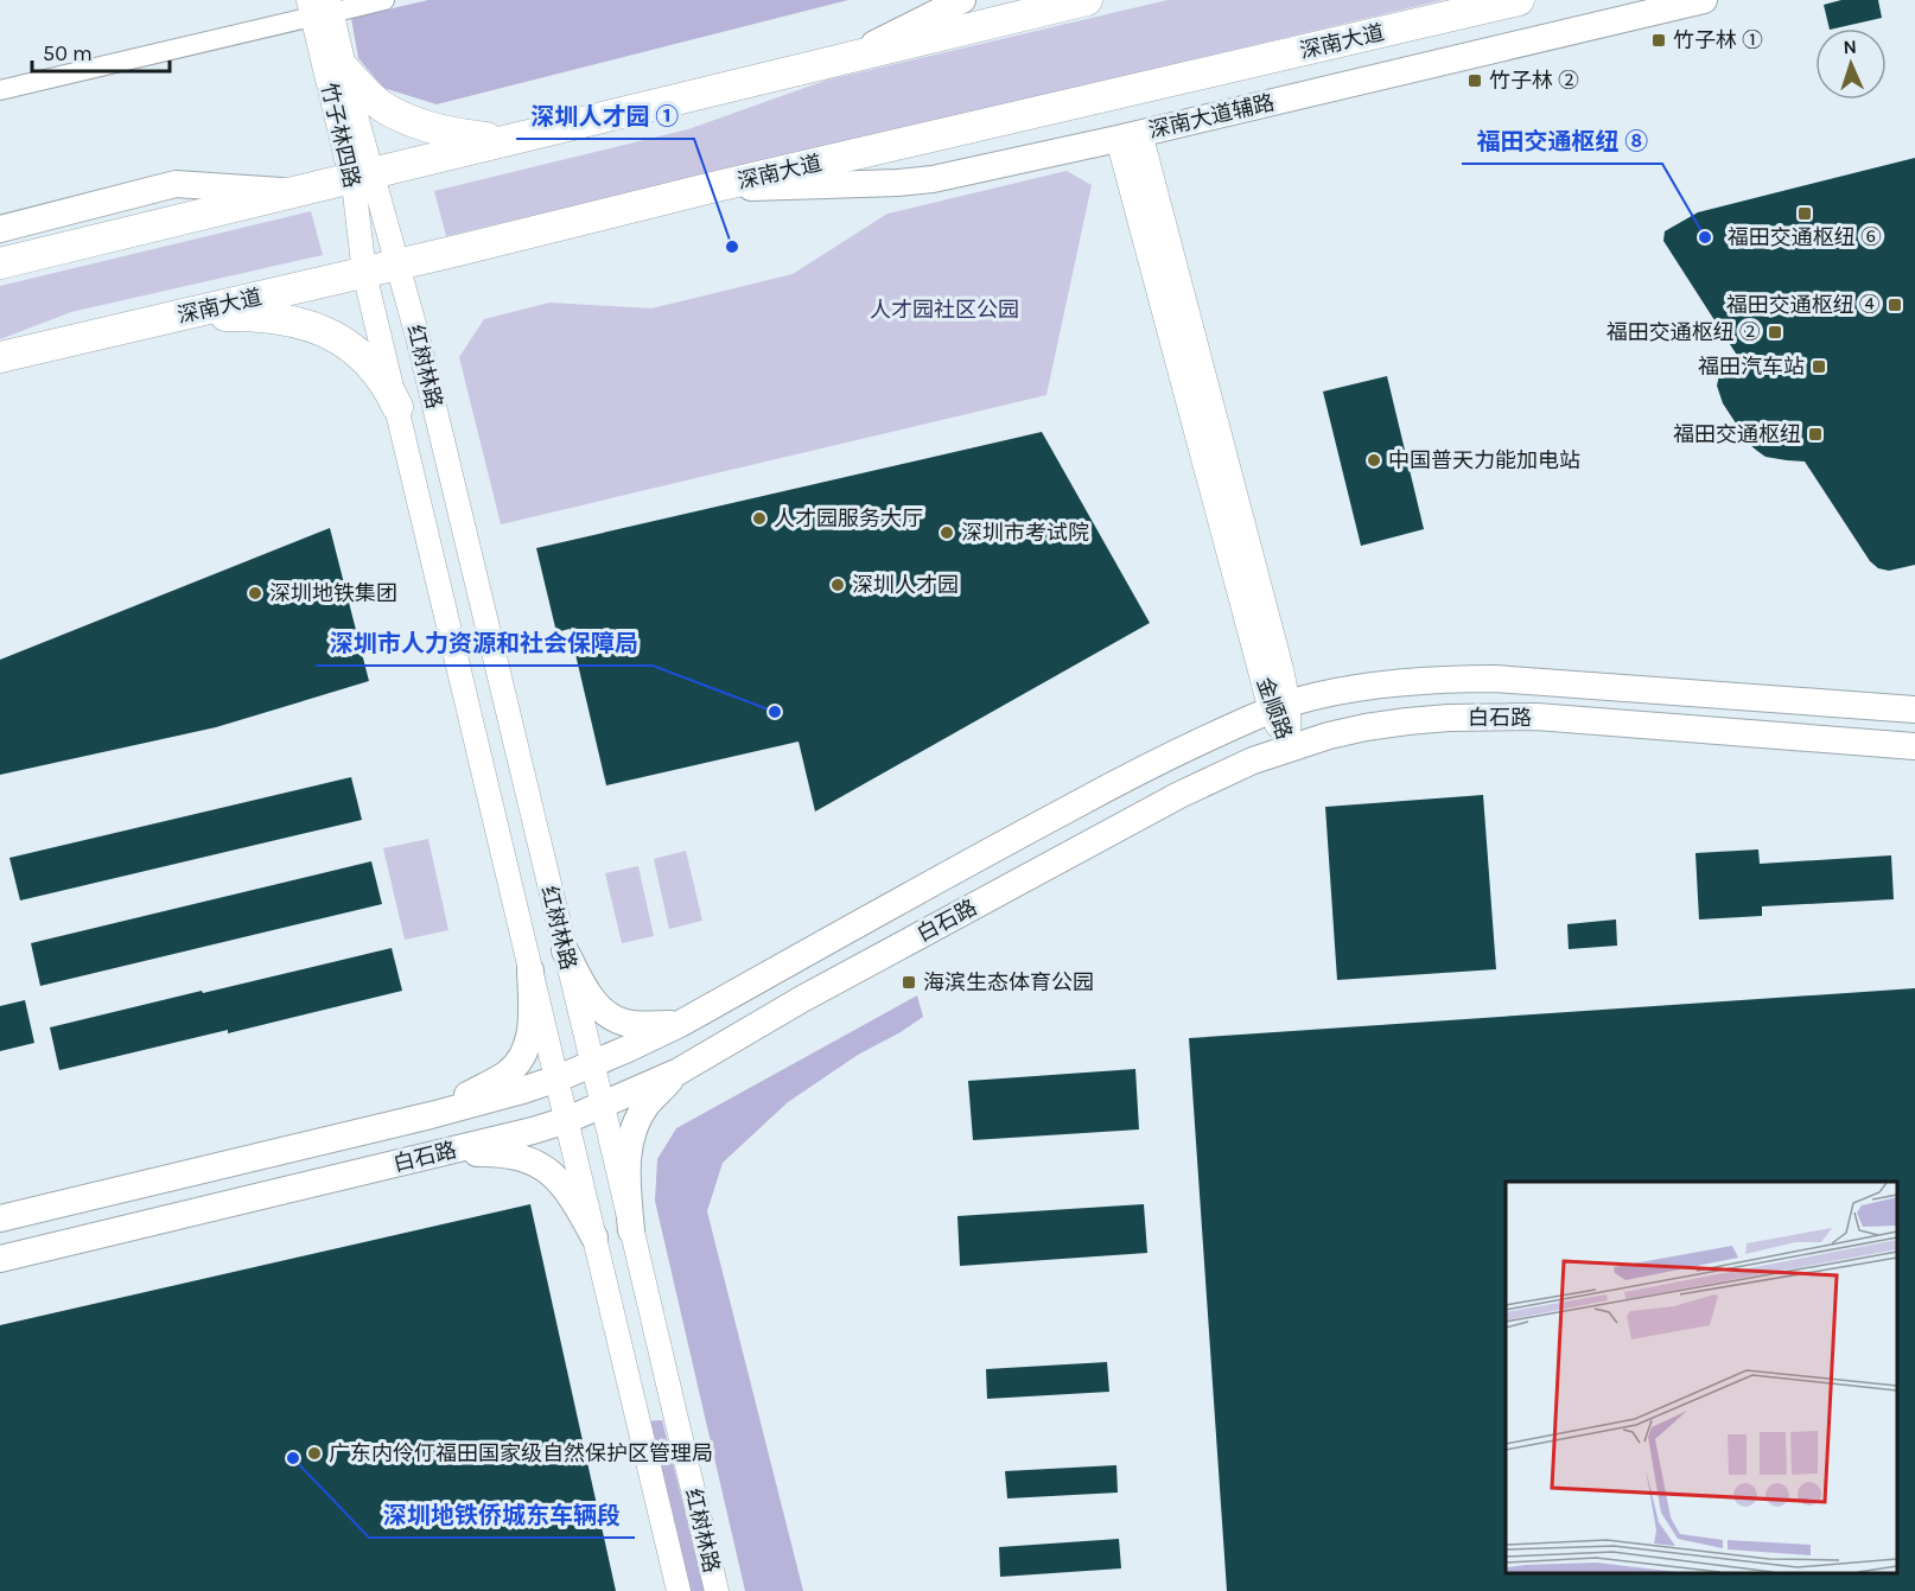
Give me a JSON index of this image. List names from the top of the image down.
{
  "streets": {
    "main road": ["深南大道", "深南大道辅路", "白石路"],
    "street": ["竹子林四路", "红树林路", "金顺路"]
  },
  "crossings": [
    ["深南大道", "深南大道辅路"],
    ["深南大道", "竹子林四路"],
    ["深南大道", "红树林路"],
    ["深南大道辅路", "金顺路"],
    ["竹子林四路", "红树林路"],
    ["红树林路", "白石路"],
    ["金顺路", "白石路"]
  ],
  "parks": ["人才园社区公园"],
  "places": {
    "transit": [
      "竹子林 ①",
      "竹子林 ②",
      "福田交通枢纽 ⑥",
      "福田交通枢纽 ④",
      "福田交通枢纽 ②",
      "福田汽车站",
      "福田交通枢纽",
      "海滨生态体育公园"
    ],
    "other": [
      "福田交通枢纽 ⑧",
      "深圳人才园 ①",
      "中国普天力能加电站",
      "人才园服务大厅",
      "深圳市考试院",
      "深圳人才园",
      "深圳地铁集团",
      "深圳市人力资源和社会保障局",
      "广东内伶仃福田国家级自然保护区管理局",
      "深圳地铁侨城东车辆段"
    ]
  },
  "scale_bar": "50 m",
  "north": "top"
}
